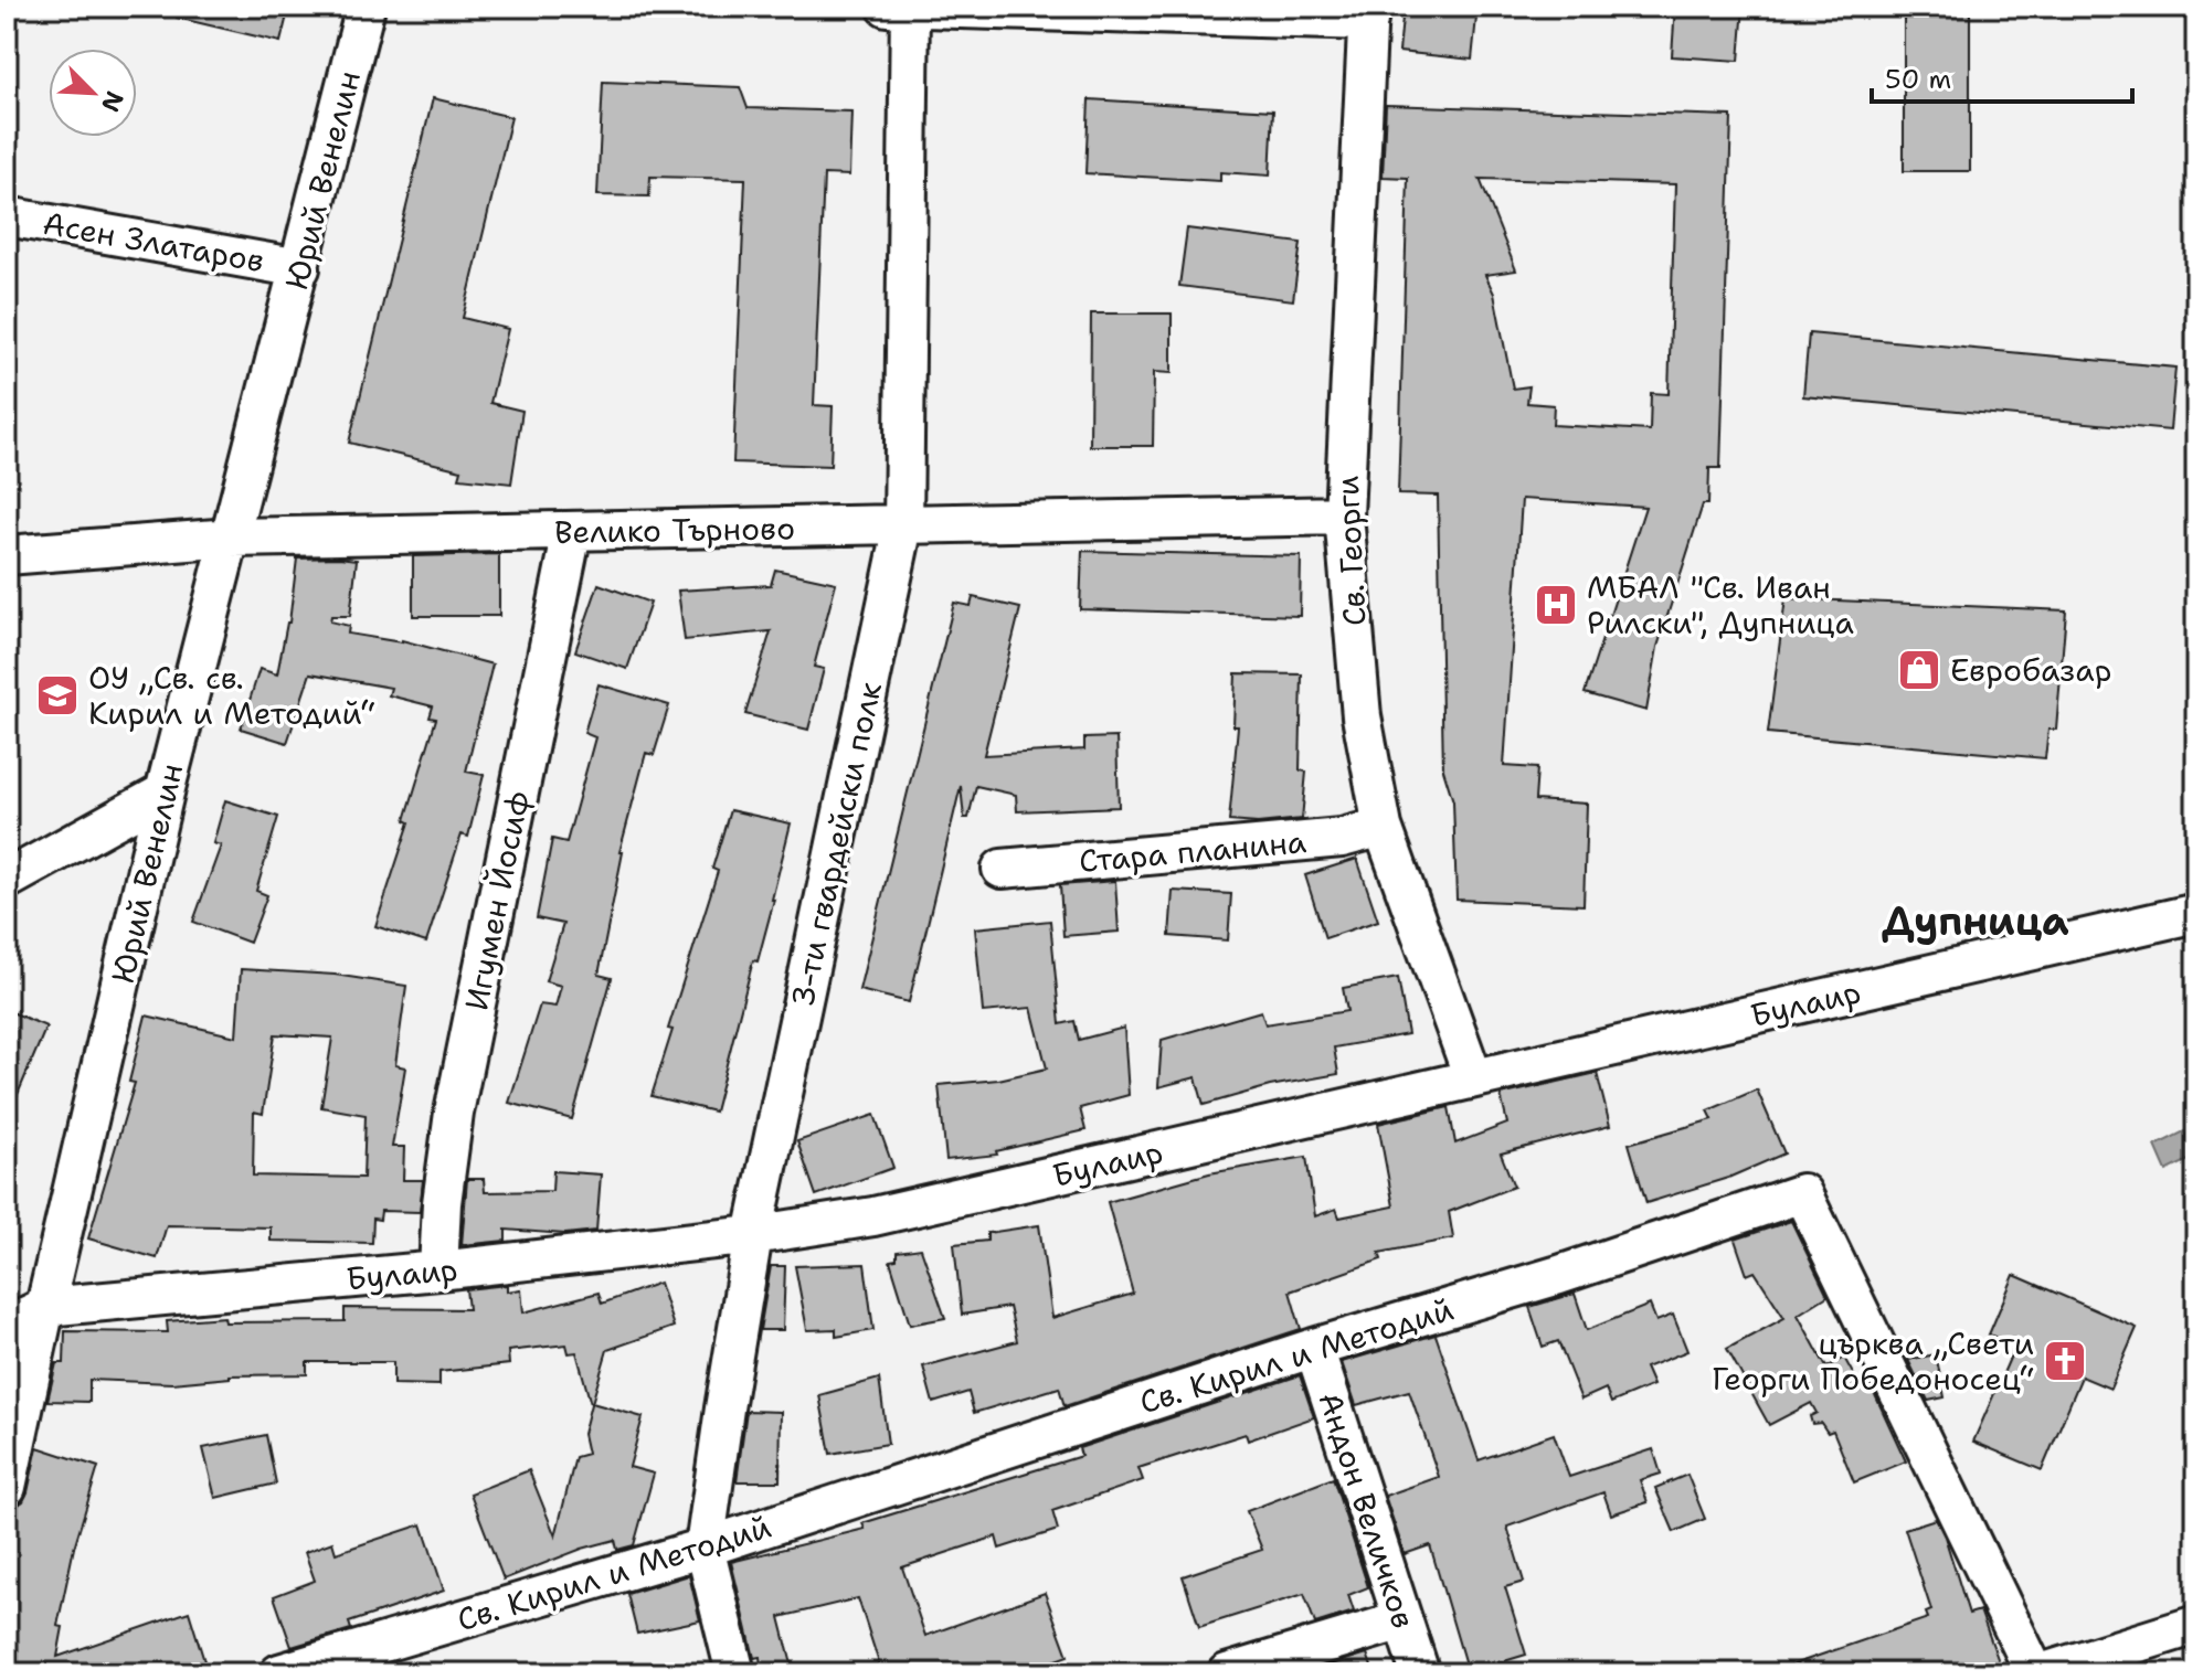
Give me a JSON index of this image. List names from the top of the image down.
{
  "streets": {
    "street": [
      "Юрий Венелин",
      "Асен Златаров",
      "Велико Търново",
      "Св. Георги",
      "3-ти гвардейски полк",
      "Стара планина",
      "Игумен Йосиф",
      "Булаир",
      "Св. Кирил и Методий",
      "Андон Величков"
    ]
  },
  "crossings": [
    ["Юрий Венелин", "Асен Златаров"],
    ["Юрий Венелин", "Велико Търново"],
    ["Юрий Венелин", "Булаир"],
    ["Велико Търново", "Св. Георги"],
    ["Велико Търново", "3-ти гвардейски полк"],
    ["Велико Търново", "Игумен Йосиф"],
    ["Св. Георги", "Стара планина"],
    ["Св. Георги", "Булаир"],
    ["3-ти гвардейски полк", "Булаир"],
    ["3-ти гвардейски полк", "Св. Кирил и Методий"],
    ["Игумен Йосиф", "Булаир"],
    ["Св. Кирил и Методий", "Андон Величков"]
  ],
  "districts": ["Дупница"],
  "places": {
    "hospital": ["МБАЛ \"Св. Иван Рилски\", Дупница"],
    "shop": ["Евробазар"],
    "school or university": ["ОУ „Св. св. Кирил и Методий“"],
    "church": ["църква „Свети Георги Победоносец“"]
  },
  "scale_bar": "50 m",
  "north": "bottom right"
}
